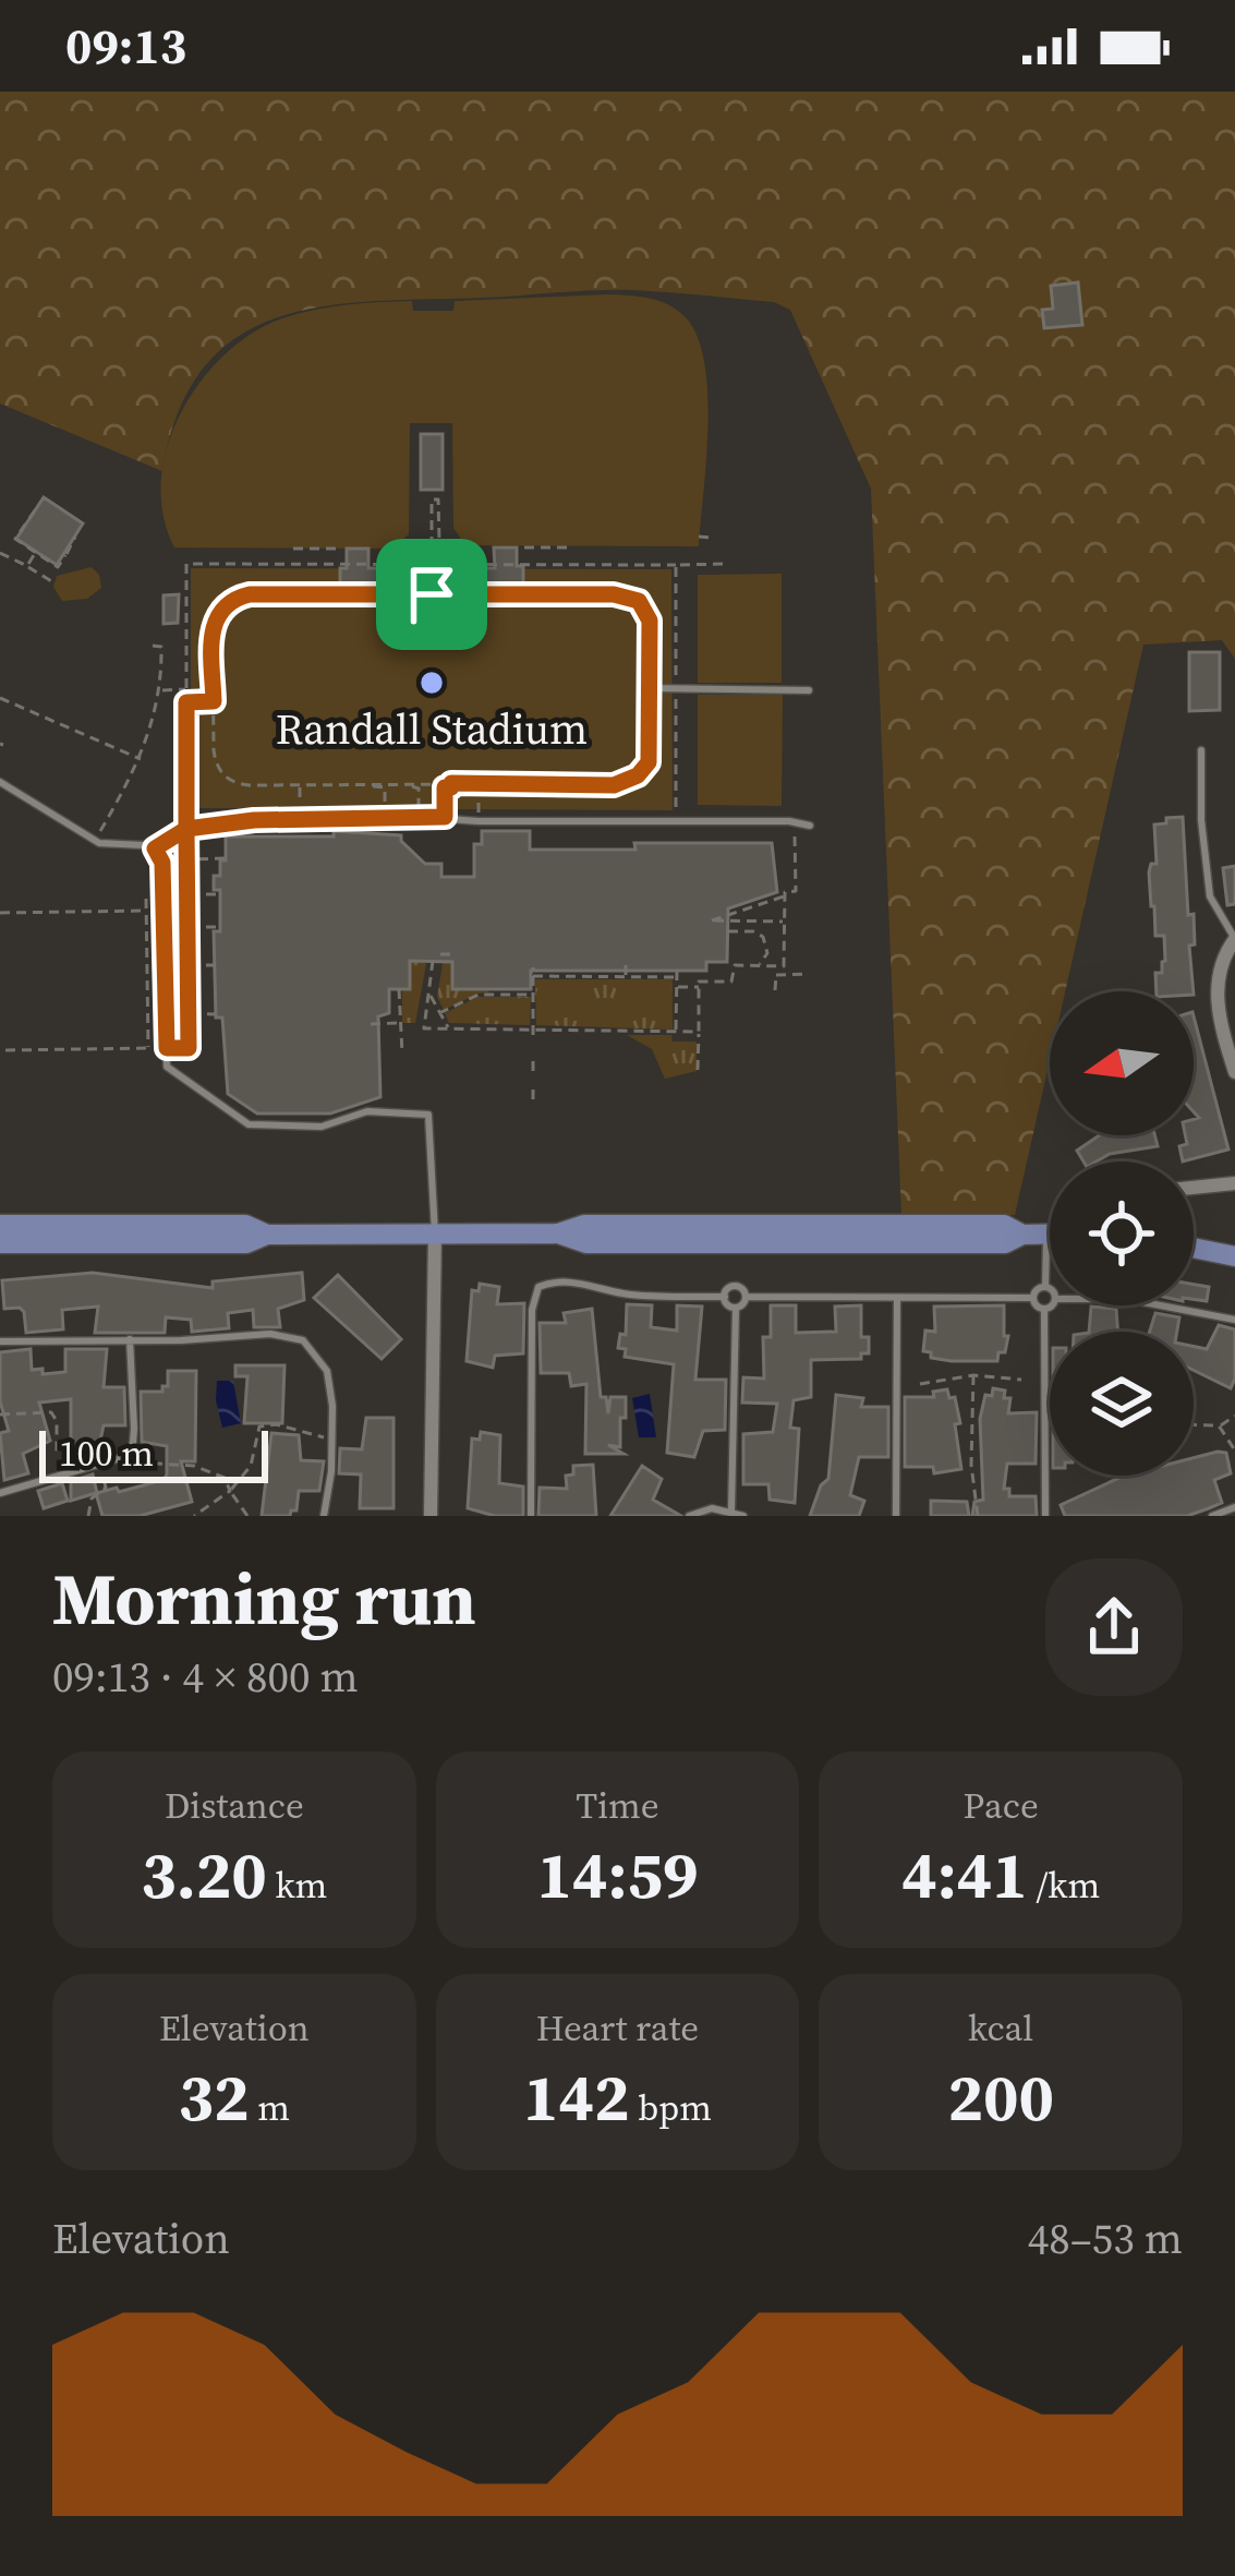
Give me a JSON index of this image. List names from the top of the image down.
{
  "places": ["Randall Stadium"],
  "scale_bar": "100 m",
  "north": "left",
  "page": {
    "status": "09:13",
    "scale": "100 m",
    "heading": ["Morning run", "09:13 · 4 × 800 m"],
    "stats": [
      ["Distance", "3.20 km"],
      ["Time", "14:59"],
      ["Pace", "4:41 /km"],
      ["Elevation", "32 m"],
      ["Heart rate", "142 bpm"],
      ["kcal", "200"]
    ],
    "chart": ["Elevation", "48–53 m"]
  }
}
